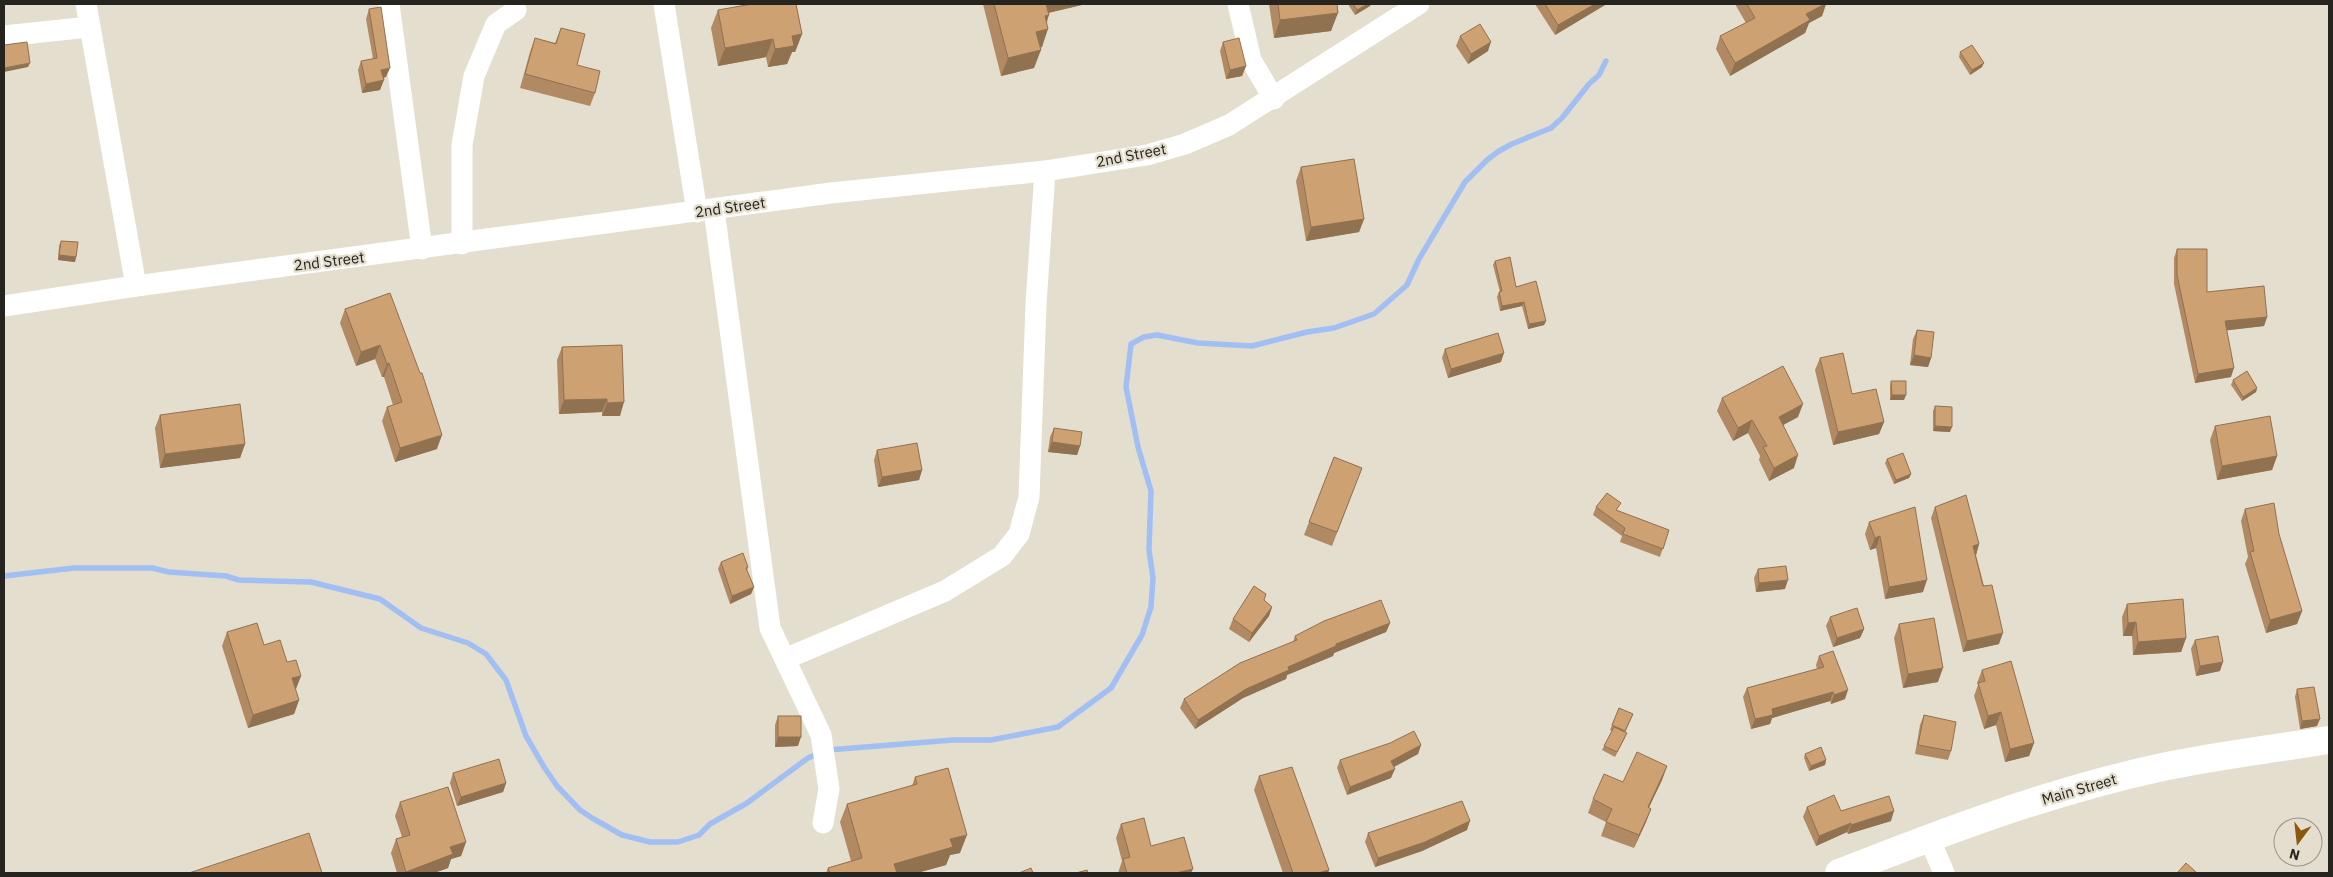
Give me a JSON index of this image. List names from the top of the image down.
{
  "streets": {
    "main road": ["Main Street"],
    "street": ["2nd Street"]
  },
  "north": "bottom"
}
